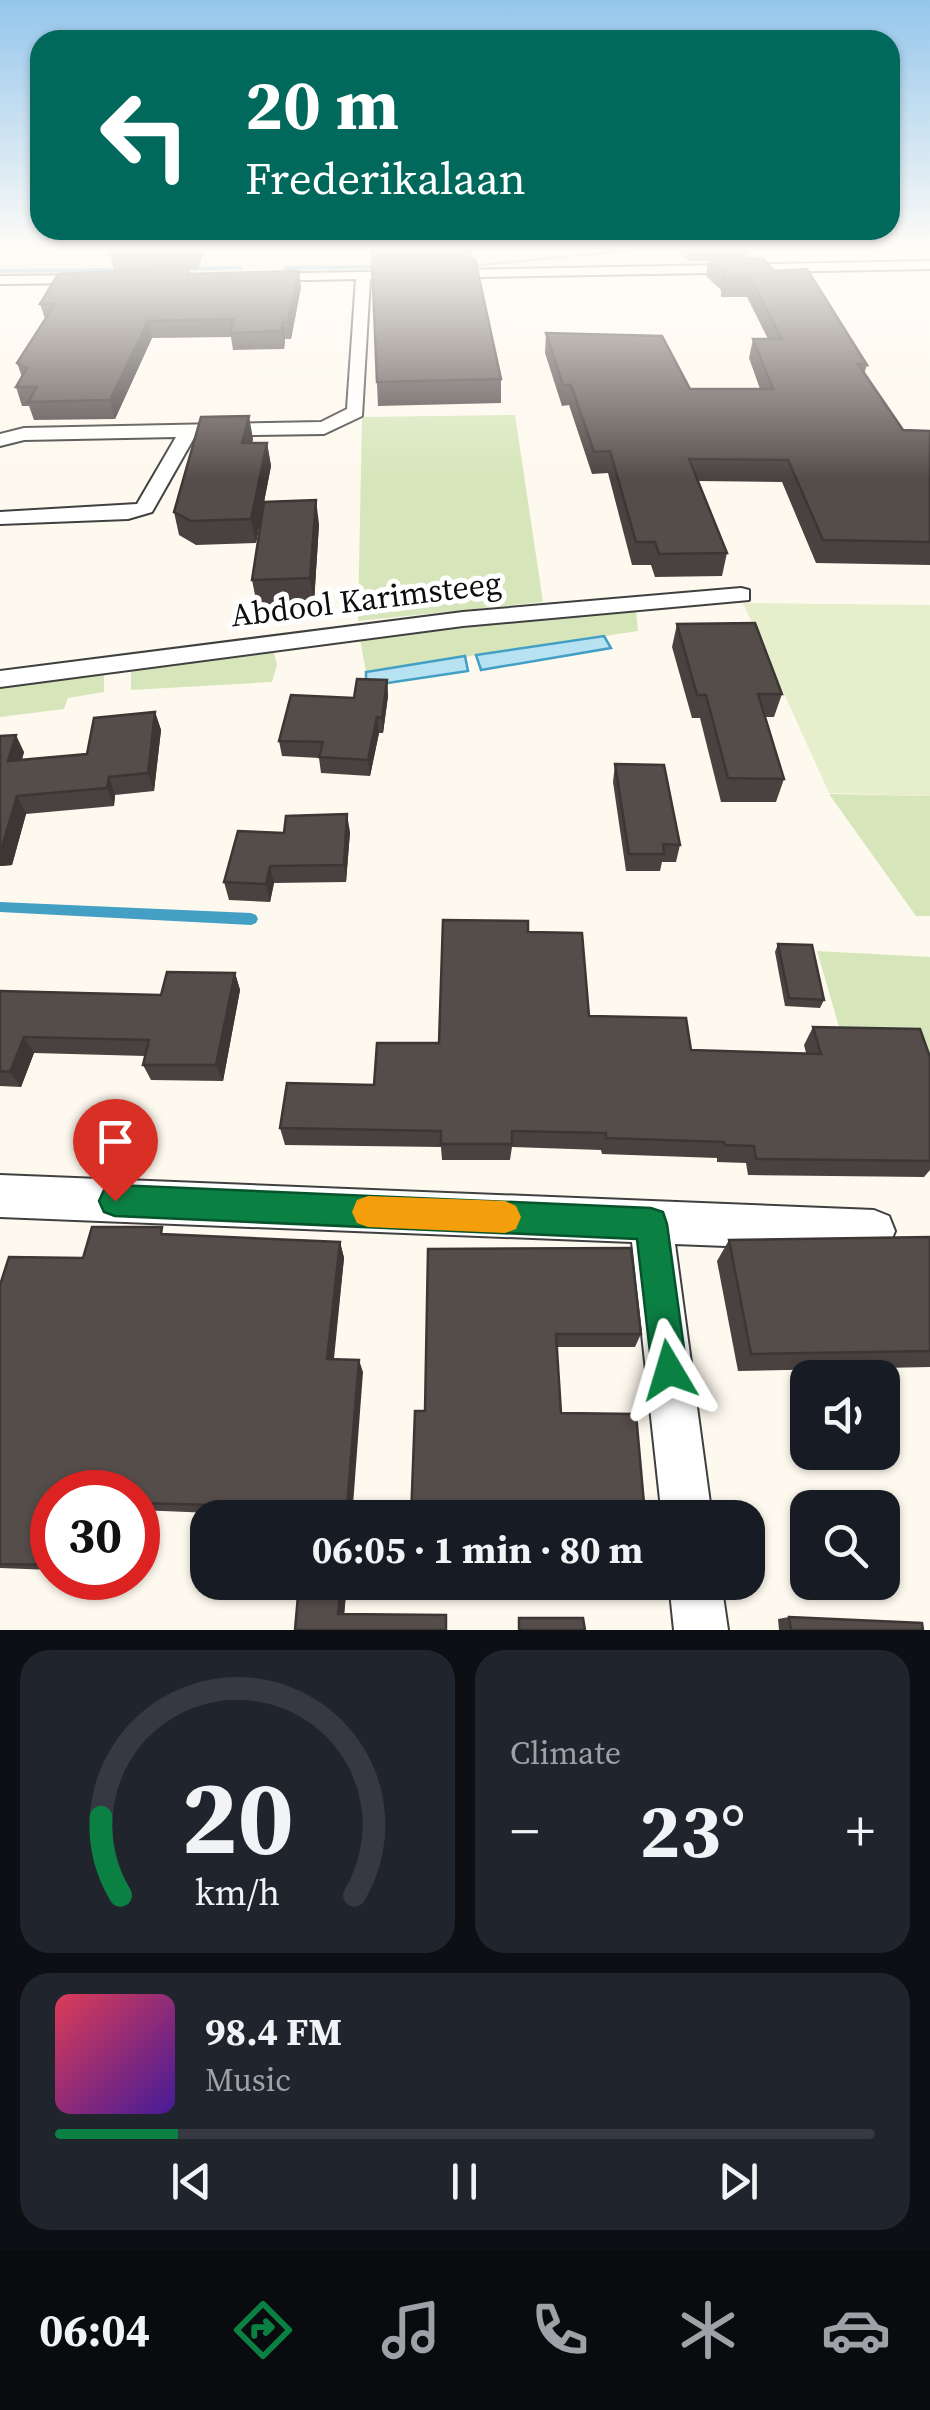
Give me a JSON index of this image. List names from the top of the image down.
{
  "streets": {
    "street": ["Abdool Karimsteeg"]
  },
  "page": {
    "turn": ["20 m", "Frederikalaan"],
    "limit": "30",
    "trip": "06:05 · 1 min · 80 m",
    "tile": "Climate",
    "heat": ["−", "23°", "+"],
    "song": ["98.4 FM", "Music"],
    "tabs": "06:04",
    "gauge": ["20", "km/h"]
  }
}
